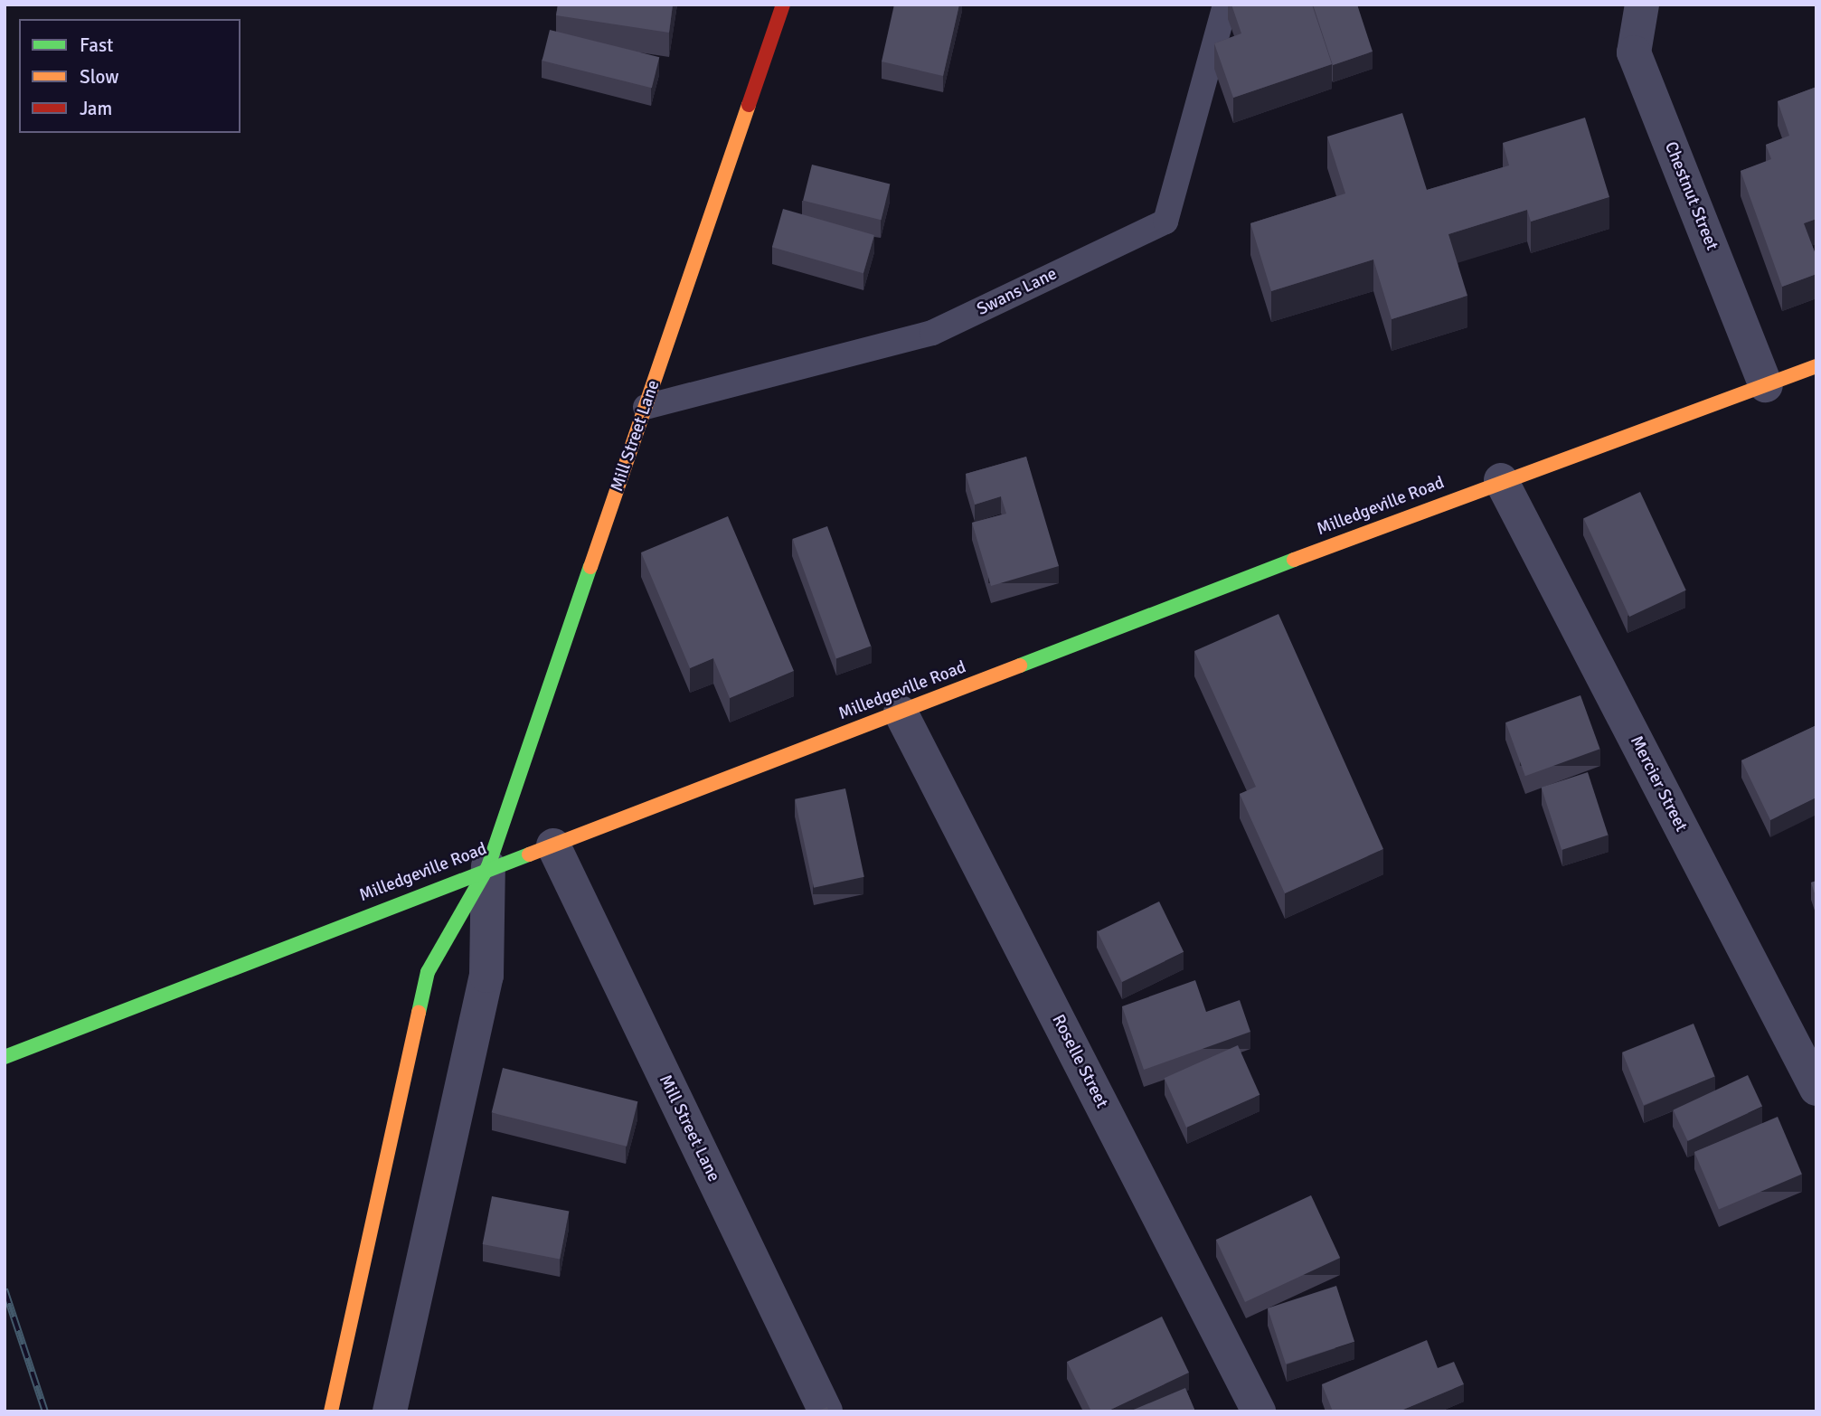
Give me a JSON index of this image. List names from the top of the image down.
{
  "streets": {
    "main road": ["Mill Street Lane", "Milledgeville Road"],
    "street": ["Chestnut Street", "Mercier Street", "Roselle Street"],
    "lane": ["Swans Lane"]
  },
  "crossings": [
    ["Chestnut Street", "Milledgeville Road"],
    ["Swans Lane", "Mill Street Lane"],
    ["Mill Street Lane", "Milledgeville Road"],
    ["Milledgeville Road", "Mercier Street"],
    ["Milledgeville Road", "Roselle Street"]
  ],
  "legend": ["Fast", "Slow", "Jam"]
}
